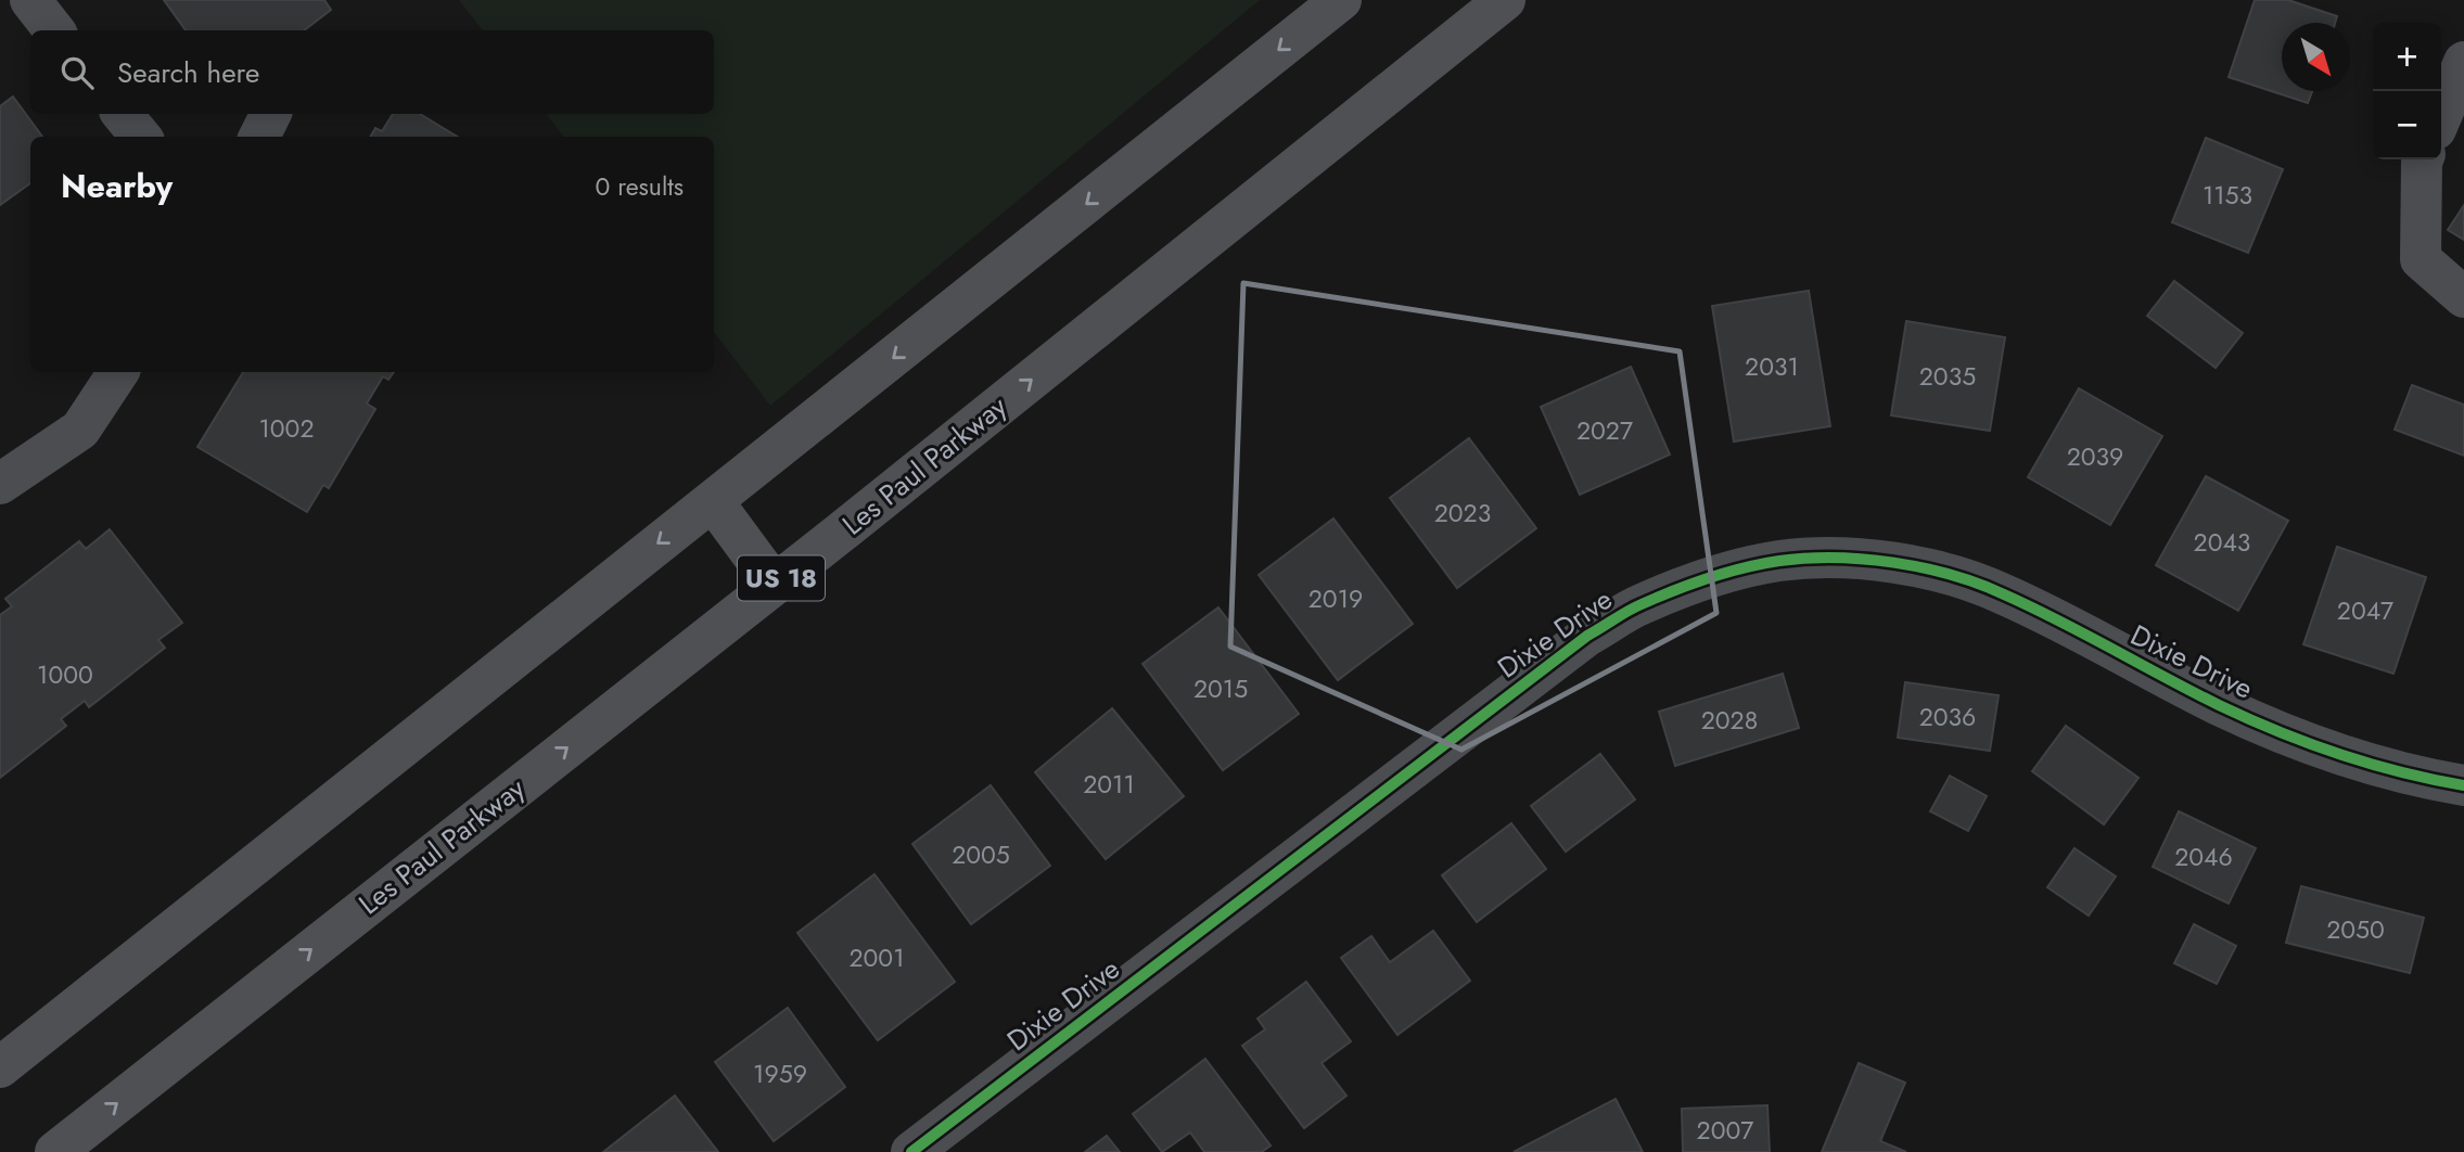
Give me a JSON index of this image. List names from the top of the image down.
{
  "streets": {
    "main road": ["Les Paul Parkway", "US 18"],
    "street": ["Dixie Drive"]
  },
  "house_numbers": [
    "1153",
    "2031",
    "2035",
    "1002",
    "2027",
    "2039",
    "2023",
    "2043",
    "2019",
    "2047",
    "1000",
    "2015",
    "2036",
    "2028",
    "2011",
    "2005",
    "2046",
    "2050",
    "2001",
    "1959",
    "2007"
  ],
  "north": "bottom right",
  "page": {
    "map_buttons": ["+", "−"],
    "search": "Search here",
    "heading": ["Nearby", "0 results"]
  }
}
